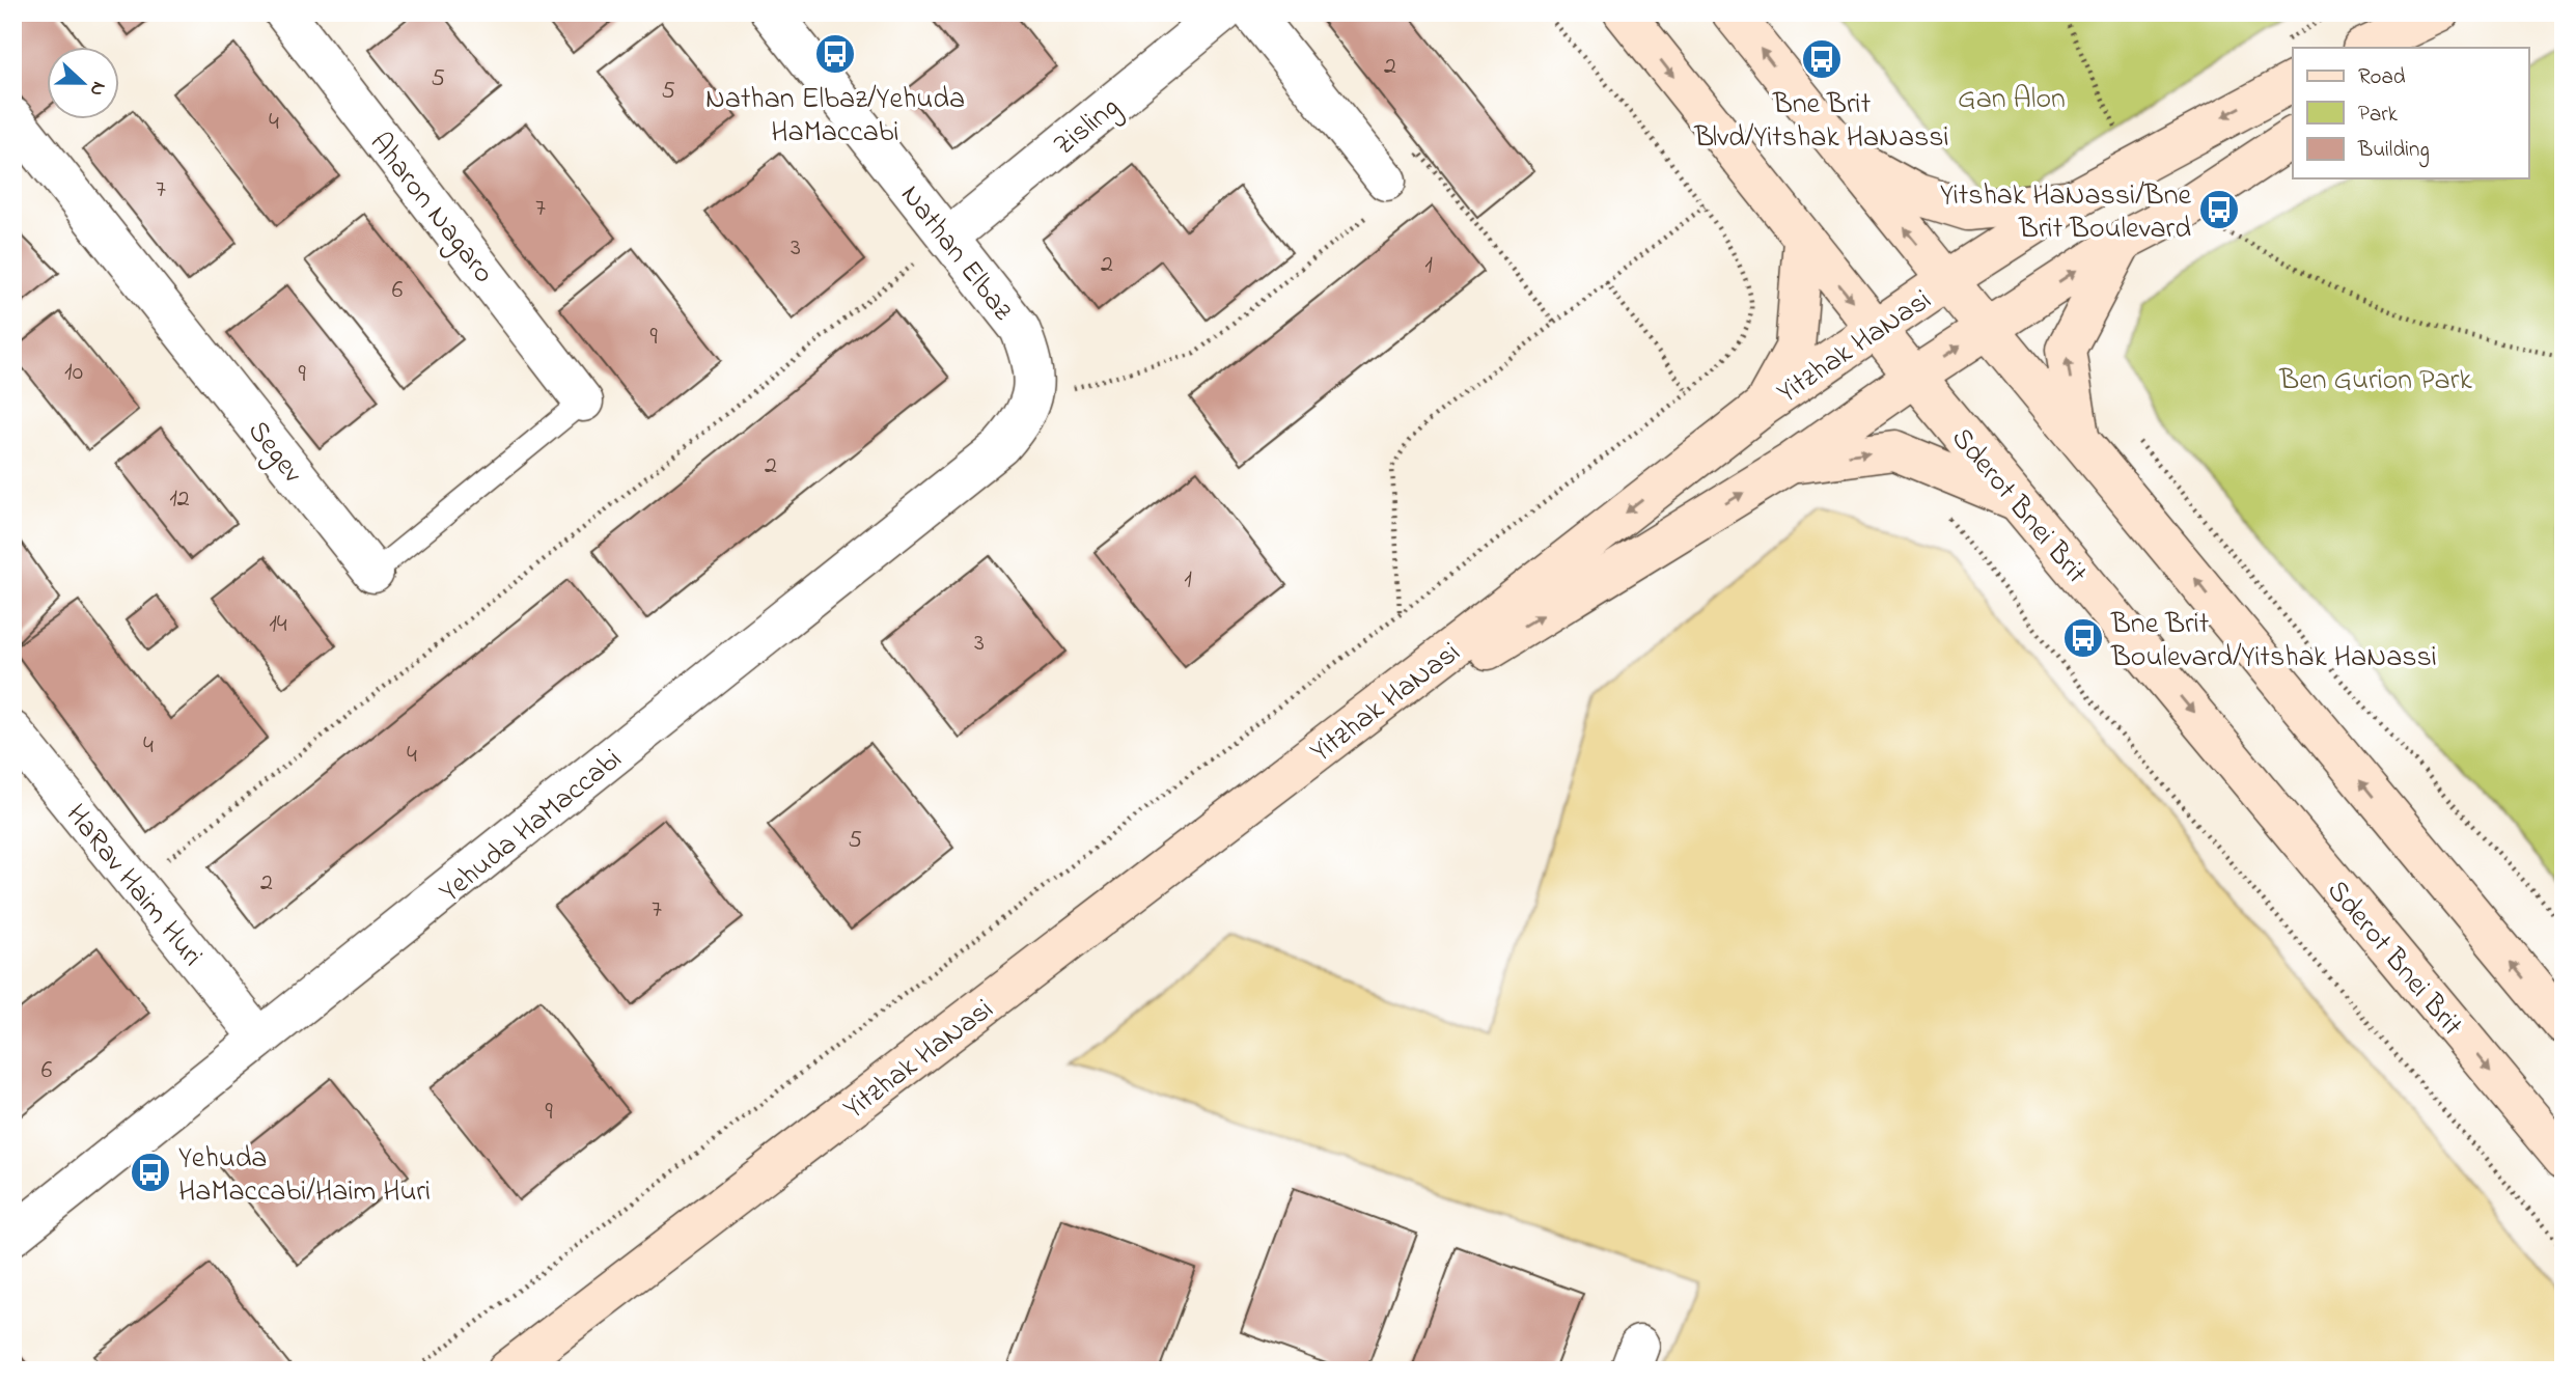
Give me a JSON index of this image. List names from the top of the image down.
{
  "streets": {
    "main road": ["Yitzhak HaNasi", "Sderot Bnei Brit"],
    "street": [
      "Zisling",
      "Aharon Nagaro",
      "Nathan Elbaz",
      "Segev",
      "Yehuda HaMaccabi",
      "HaRav Haim Huri"
    ]
  },
  "crossings": [
    ["Zisling", "Nathan Elbaz"],
    ["Aharon Nagaro", "Segev"],
    ["Nathan Elbaz", "Yehuda HaMaccabi"],
    ["Yitzhak HaNasi", "Sderot Bnei Brit"],
    ["Yehuda HaMaccabi", "HaRav Haim Huri"]
  ],
  "parks": ["Gan Alon", "Ben Gurion Park"],
  "places": {
    "bus stop": [
      "Nathan Elbaz/Yehuda HaMaccabi",
      "Bne Brit Blvd/Yitshak HaNassi",
      "Yitshak HaNassi/Bne Brit Boulevard",
      "Bne Brit Boulevard/Yitshak HaNassi",
      "Yehuda HaMaccabi/Haim Huri"
    ]
  },
  "house_numbers": [
    "2",
    "5",
    "5",
    "4",
    "7",
    "7",
    "3",
    "2",
    "1",
    "6",
    "9",
    "10",
    "9",
    "2",
    "12",
    "1",
    "14",
    "3",
    "4",
    "4",
    "5",
    "2",
    "7",
    "6",
    "9"
  ],
  "legend": ["Road", "Park", "Building"],
  "north": "right"
}
